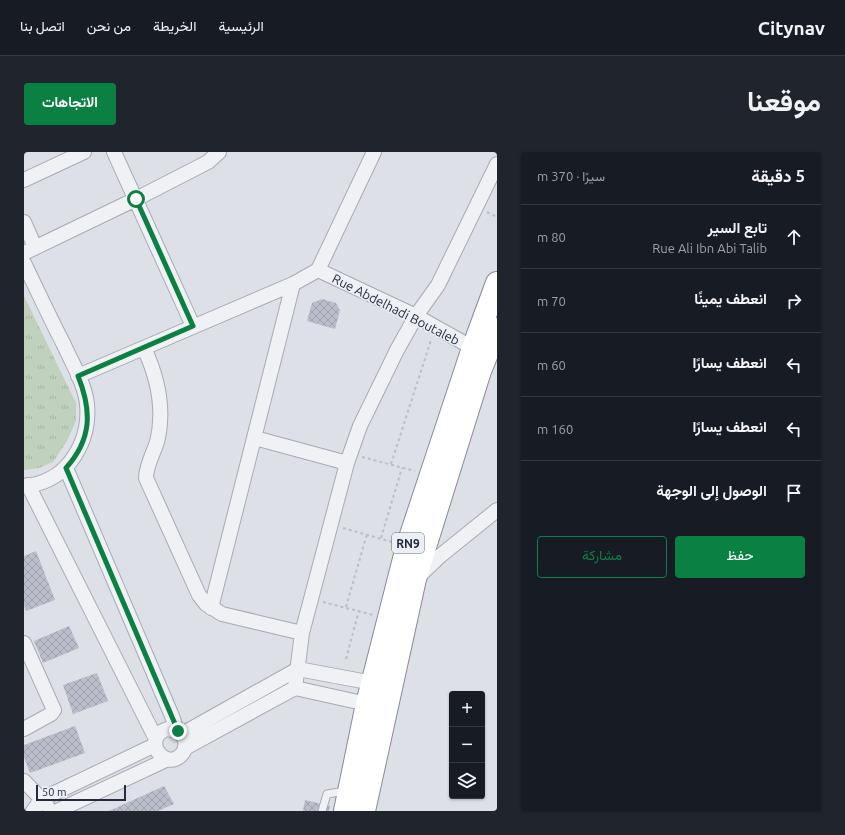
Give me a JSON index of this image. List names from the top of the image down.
{
  "streets": {
    "highway": ["RN9"],
    "street": ["Rue Abdelhadi Boutaleb"]
  },
  "crossings": [
    ["Rue Abdelhadi Boutaleb", "RN9"]
  ],
  "scale_bar": "50 m",
  "page": {
    "header": "Citynav",
    "nav": [
      "الرئيسية",
      "الخريطة",
      "من نحن",
      "اتصل بنا"
    ],
    "title": "موقعنا",
    "buttons": [
      "الاتجاهات",
      ["حفظ", "مشاركة"]
    ],
    "heading": ["5 دقيقة", "سيرًا · 370 m"],
    "list": [
      ["تابع السير", "Rue Ali Ibn Abi Talib", "80 m"],
      ["انعطف يمينًا", "70 m"],
      ["انعطف يسارًا", "60 m"],
      ["انعطف يسارًا", "160 m"],
      "الوصول إلى الوجهة"
    ],
    "map_buttons": ["+", "−"],
    "scale": "50 m"
  }
}
